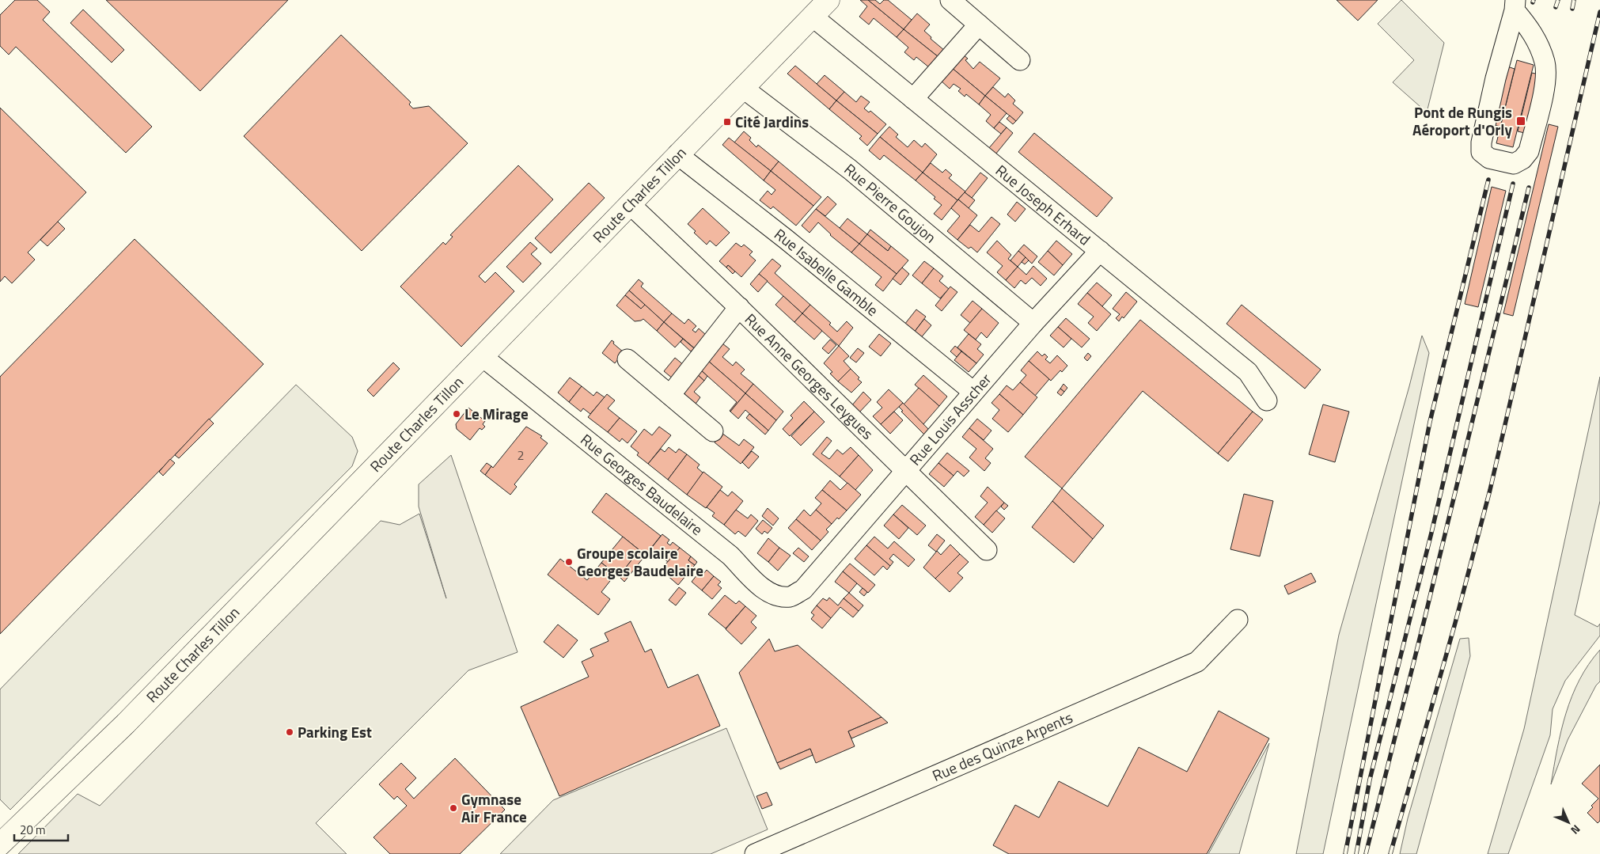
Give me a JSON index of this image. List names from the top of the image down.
{
  "streets": {
    "main road": ["Route Charles Tillon"],
    "street": [
      "Rue Pierre Goujon",
      "Rue Joseph Erhard",
      "Rue Isabelle Gamble",
      "Rue Anne Georges Leygues",
      "Rue Louis Asscher",
      "Rue Georges Baudelaire",
      "Rue des Quinze Arpents"
    ]
  },
  "crossings": [
    ["Route Charles Tillon", "Rue Pierre Goujon"],
    ["Route Charles Tillon", "Rue Joseph Erhard"],
    ["Route Charles Tillon", "Rue Isabelle Gamble"],
    ["Route Charles Tillon", "Rue Anne Georges Leygues"],
    ["Route Charles Tillon", "Rue Georges Baudelaire"],
    ["Rue Pierre Goujon", "Rue Louis Asscher"],
    ["Rue Joseph Erhard", "Rue Louis Asscher"],
    ["Rue Isabelle Gamble", "Rue Louis Asscher"],
    ["Rue Anne Georges Leygues", "Rue Louis Asscher"],
    ["Rue Louis Asscher", "Rue Georges Baudelaire"]
  ],
  "places": {
    "transit": ["Pont de Rungis Aéroport d'Orly", "Cité Jardins"],
    "other": [
      "Le Mirage",
      "Groupe scolaire Georges Baudelaire",
      "Parking Est",
      "Gymnase Air France"
    ]
  },
  "house_numbers": ["2"],
  "scale_bar": "20 m",
  "north": "bottom right"
}
